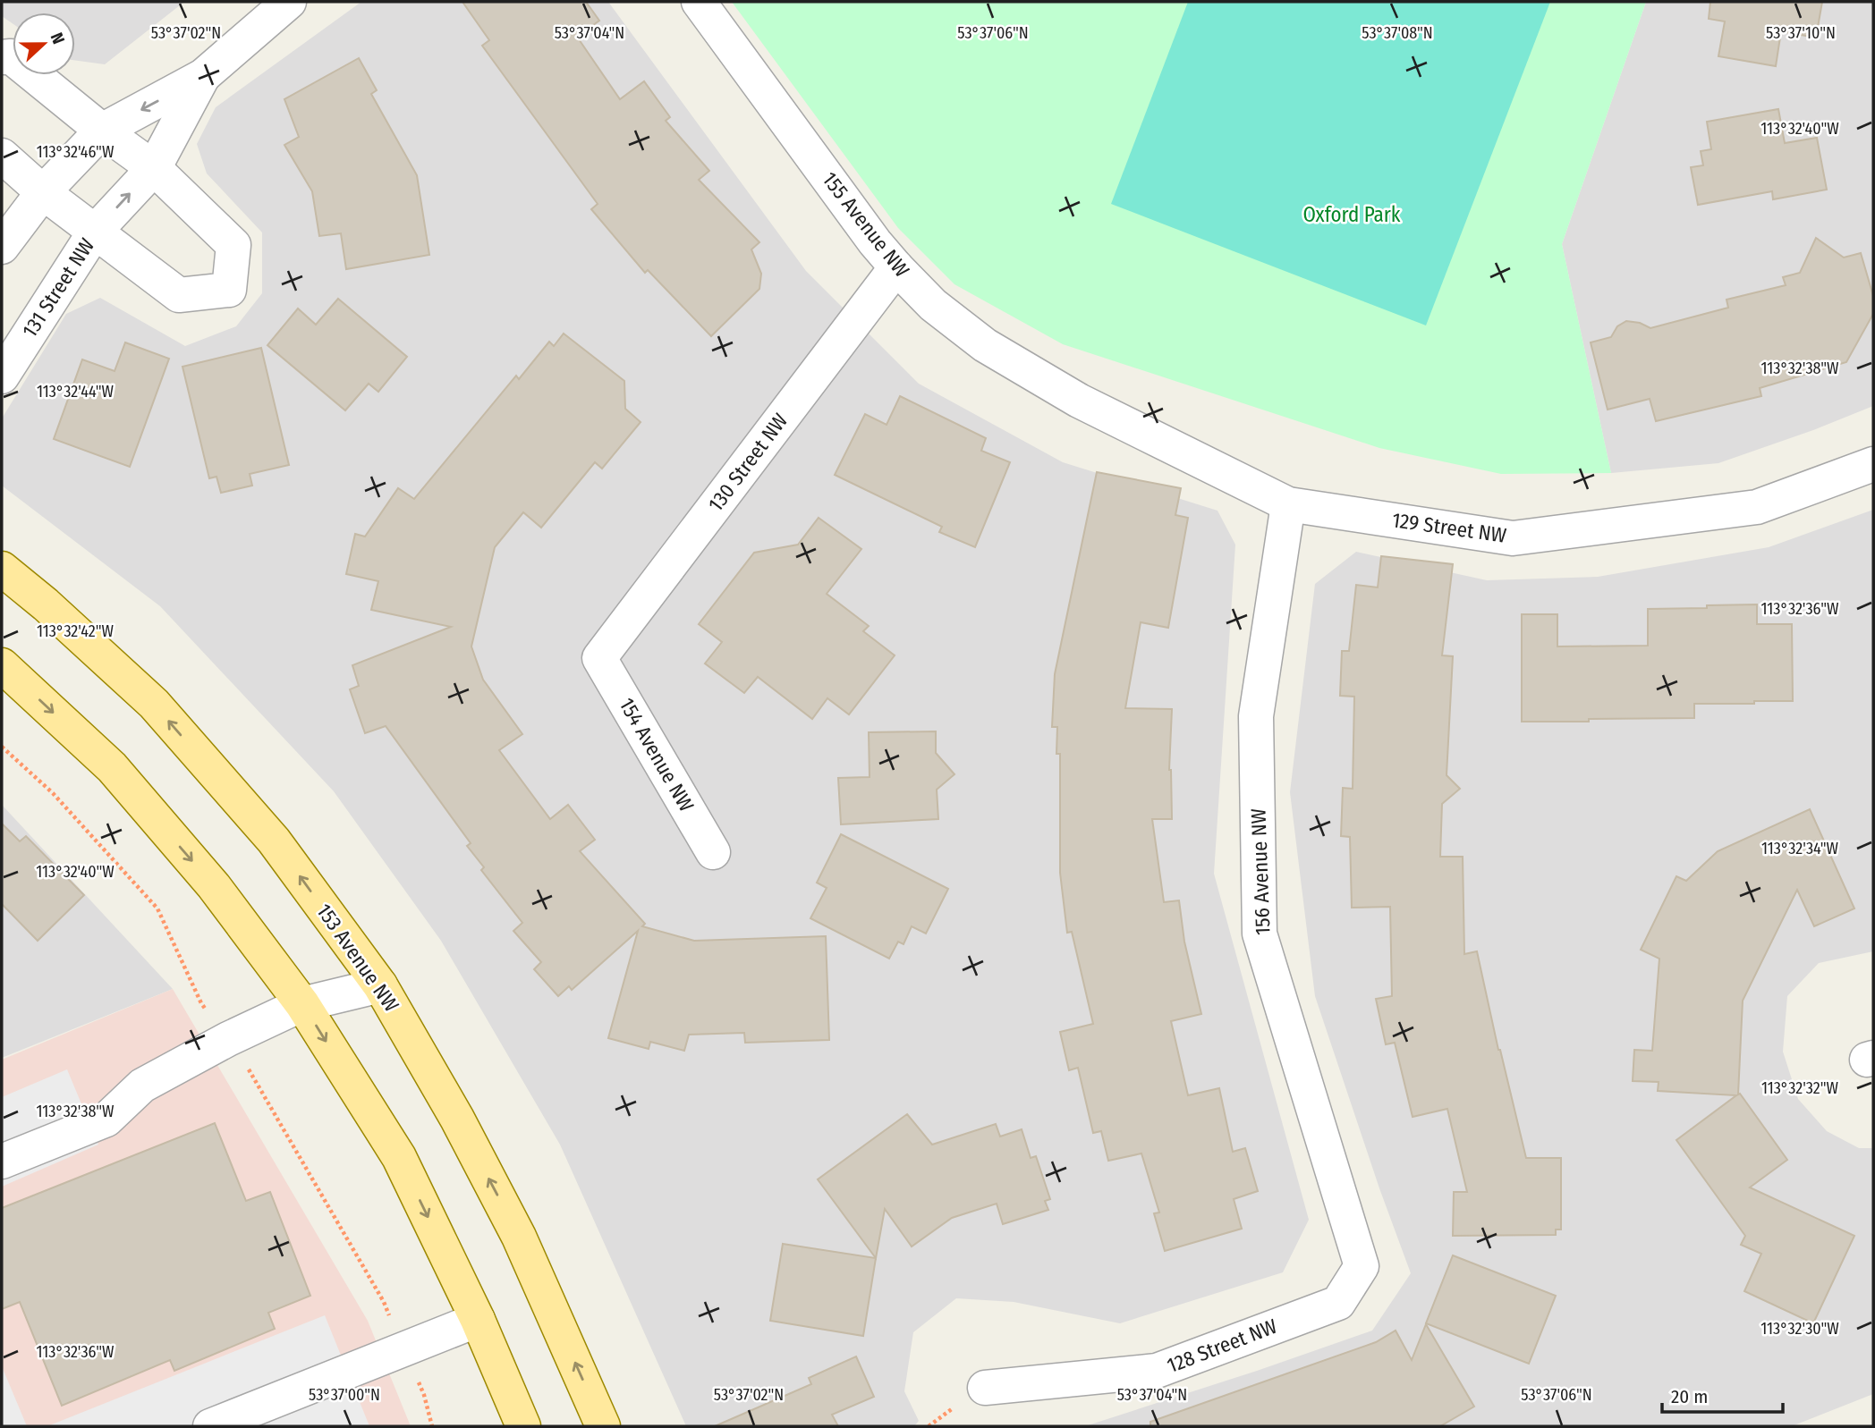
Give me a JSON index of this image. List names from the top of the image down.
{
  "streets": {
    "main road": ["153 Avenue NW"],
    "street": [
      "155 Avenue NW",
      "131 Street NW",
      "130 Street NW",
      "129 Street NW",
      "154 Avenue NW",
      "156 Avenue NW",
      "128 Street NW"
    ]
  },
  "crossings": [
    ["155 Avenue NW", "130 Street NW"],
    ["155 Avenue NW", "129 Street NW"],
    ["130 Street NW", "154 Avenue NW"],
    ["129 Street NW", "156 Avenue NW"],
    ["156 Avenue NW", "128 Street NW"]
  ],
  "parks": ["Oxford Park"],
  "scale_bar": "20 m",
  "north": "right",
  "coordinates": [
    "53°37'02\"N",
    "53°37'04\"N",
    "53°37'06\"N",
    "53°37'08\"N",
    "53°37'10\"N",
    "113°32'40\"W",
    "113°32'46\"W",
    "113°32'38\"W",
    "113°32'44\"W",
    "113°32'36\"W",
    "113°32'42\"W",
    "113°32'34\"W",
    "113°32'32\"W",
    "113°32'30\"W",
    "53°37'00\"N"
  ]
}
